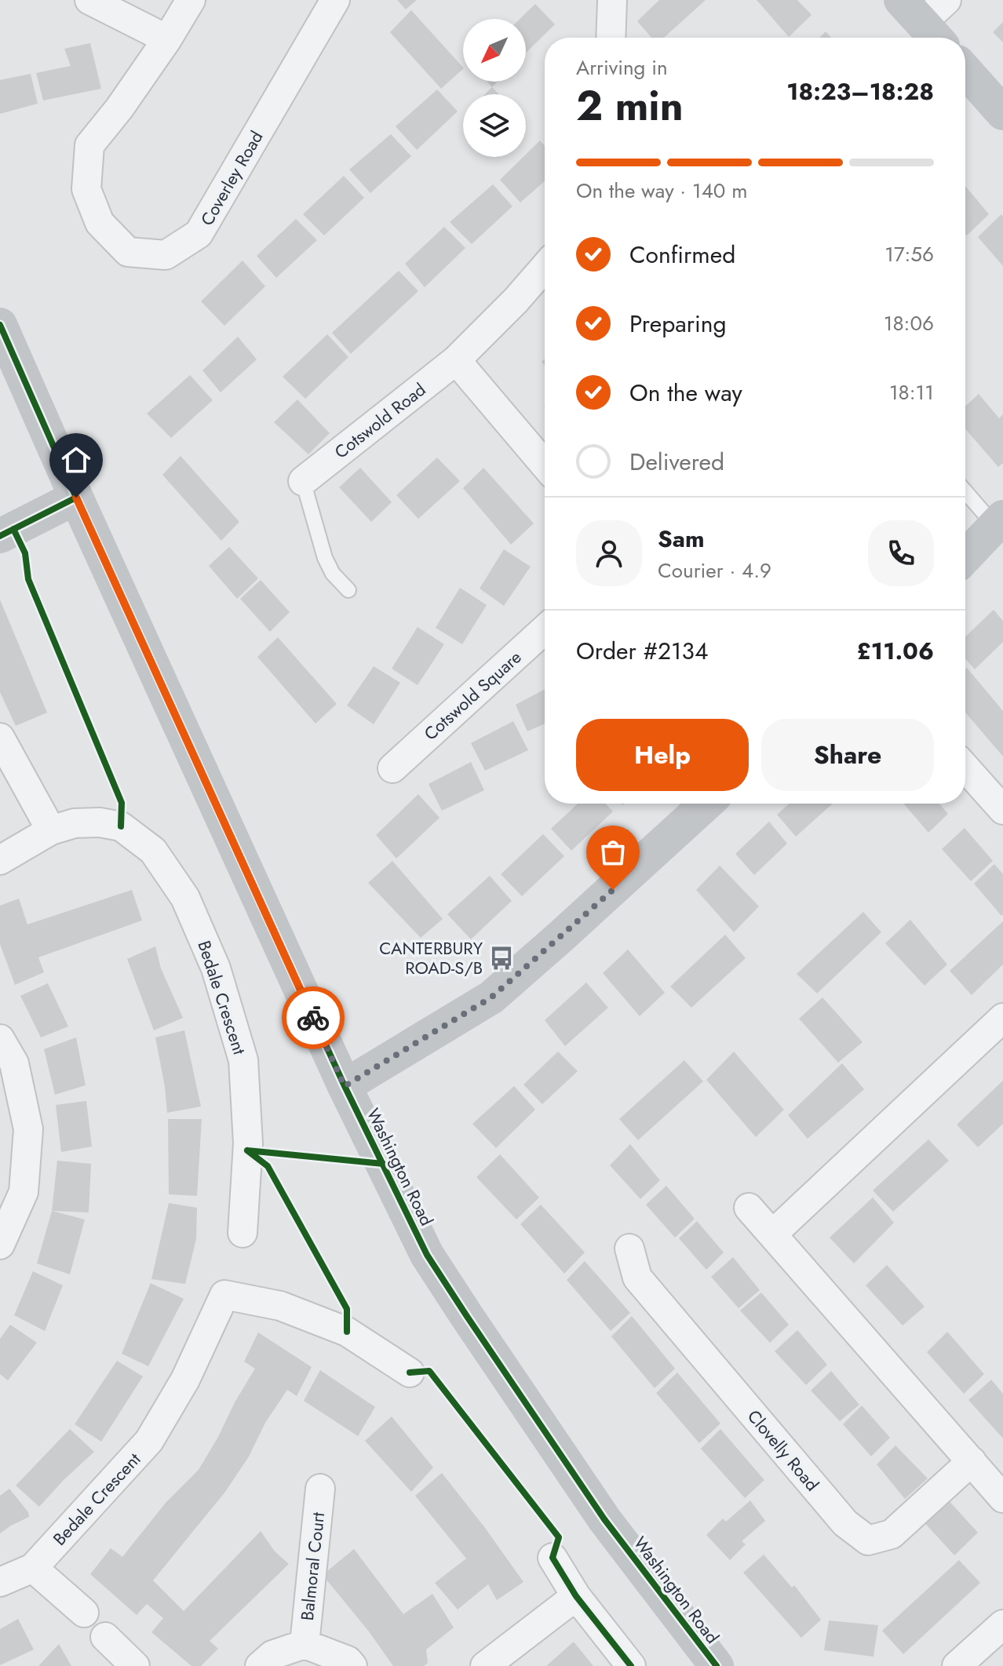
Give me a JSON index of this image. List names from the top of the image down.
{
  "streets": {
    "street": [
      "Coverley Road",
      "Cotswold Road",
      "Cotswold Square",
      "Bedale Crescent",
      "Washington Road",
      "Clovelly Road",
      "Balmoral Court"
    ]
  },
  "places": {
    "bus stop": ["CANTERBURY ROAD-S/B"]
  },
  "north": "bottom left",
  "page": {
    "heading": ["2 min", "Arriving in", "18:23–18:28"],
    "panel": [
      "Sam",
      "Courier · 4.9",
      "Order #2134",
      "£11.06"
    ],
    "bar": "On the way · 140 m",
    "list": [
      ["Confirmed", "17:56"],
      ["Preparing", "18:06"],
      ["On the way", "18:11"],
      "Delivered"
    ],
    "buttons": ["Help", "Share"]
  }
}
